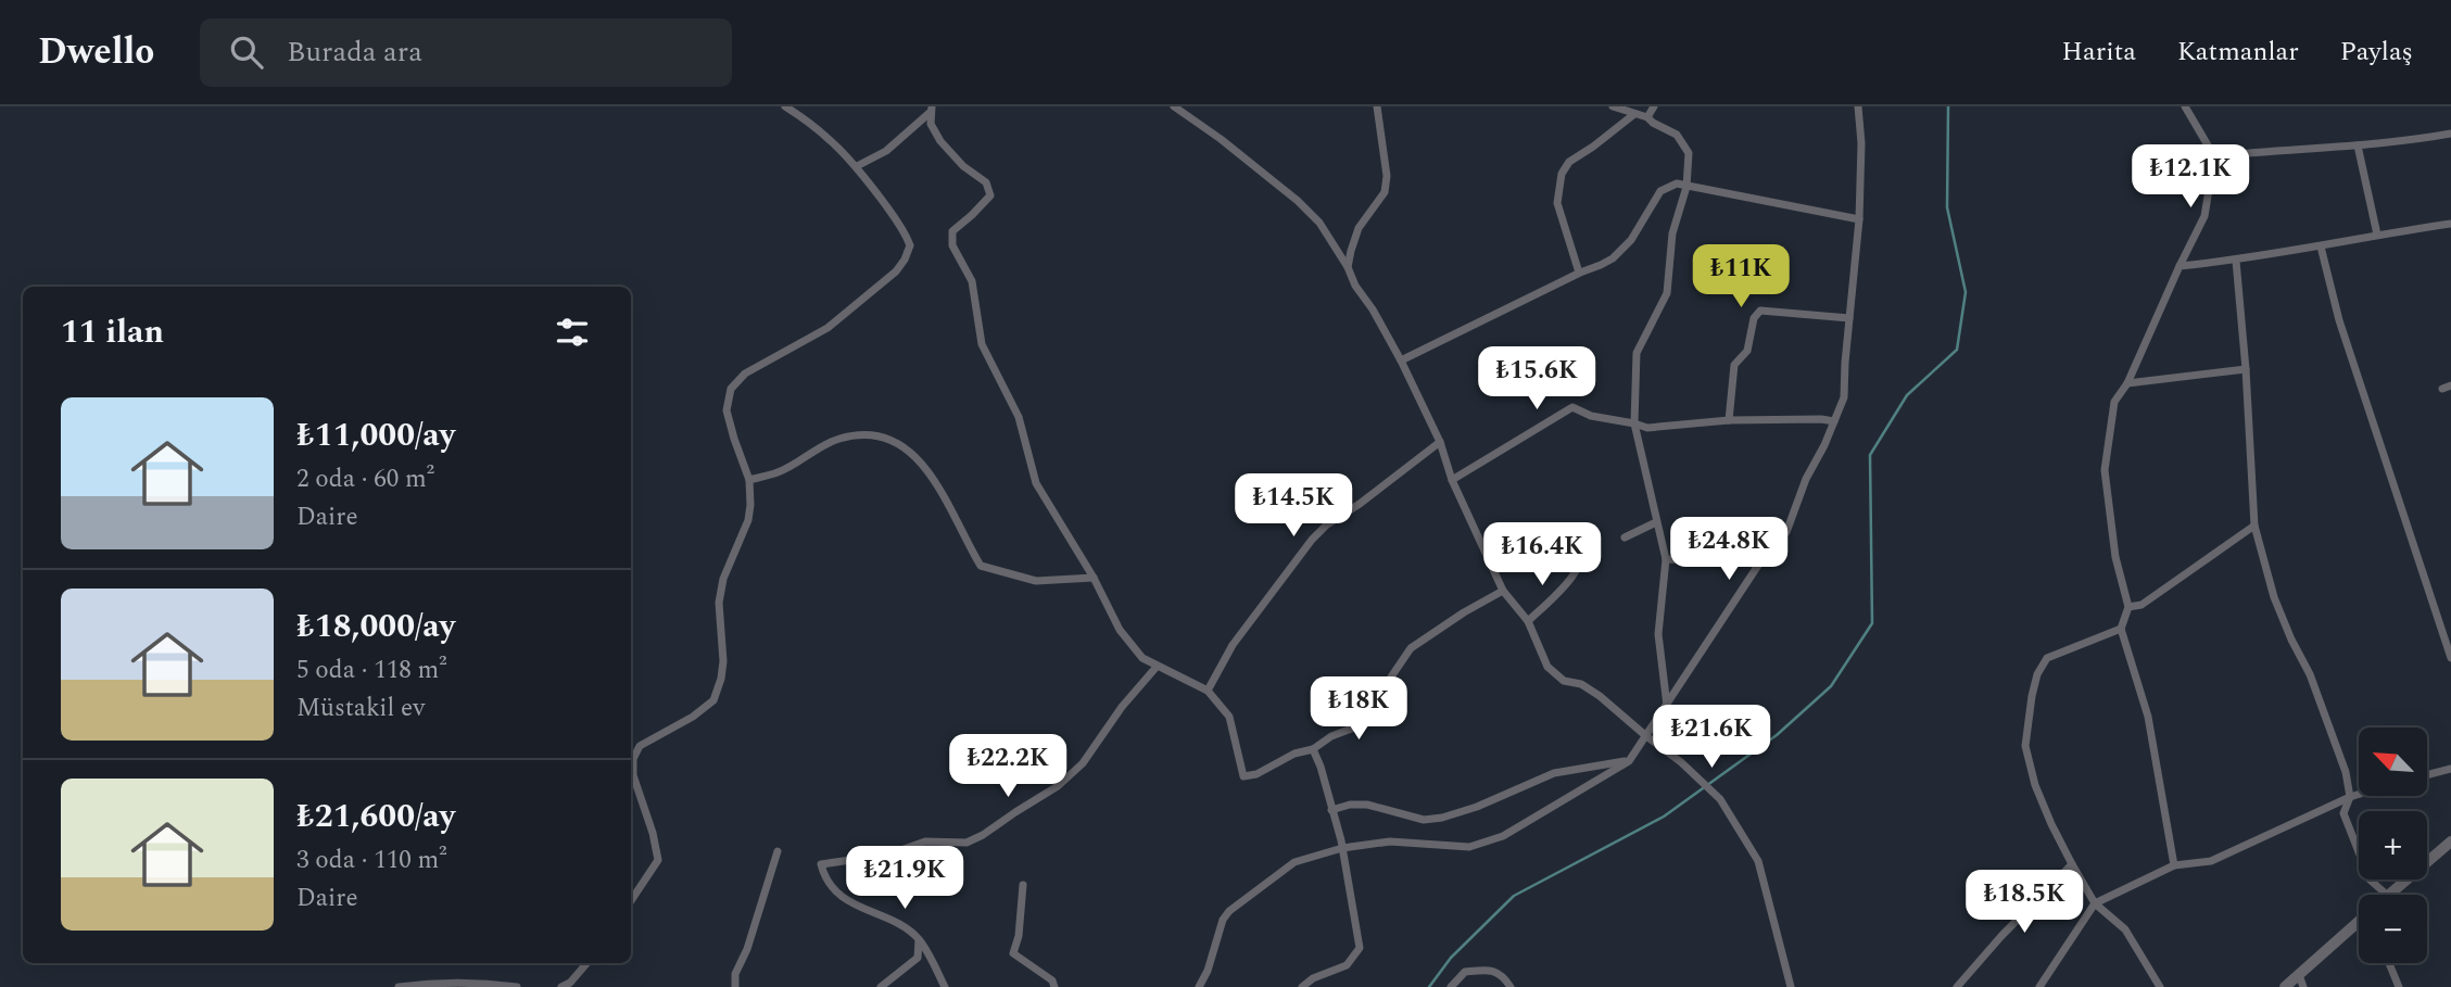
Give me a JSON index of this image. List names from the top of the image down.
{
  "north": "top left",
  "page": {
    "header": "Dwello",
    "search": "Burada ara",
    "nav": ["Harita", "Katmanlar", "Paylaş"],
    "price": [
      "₺12.1K",
      "₺11K",
      "₺15.6K",
      "₺14.5K",
      "₺24.8K",
      "₺16.4K",
      "₺18K",
      "₺21.6K",
      "₺22.2K",
      "₺21.9K",
      "₺18.5K"
    ],
    "heading": "11 ilan",
    "list": [
      {
        "name": "₺11,000/ay",
        "note": "2 oda · 60 m² · Daire"
      },
      {
        "name": "₺18,000/ay",
        "note": "5 oda · 118 m² · Müstakil ev"
      },
      {
        "name": "₺21,600/ay",
        "note": "3 oda · 110 m² · Daire"
      }
    ],
    "map_buttons": ["+", "−"]
  }
}
